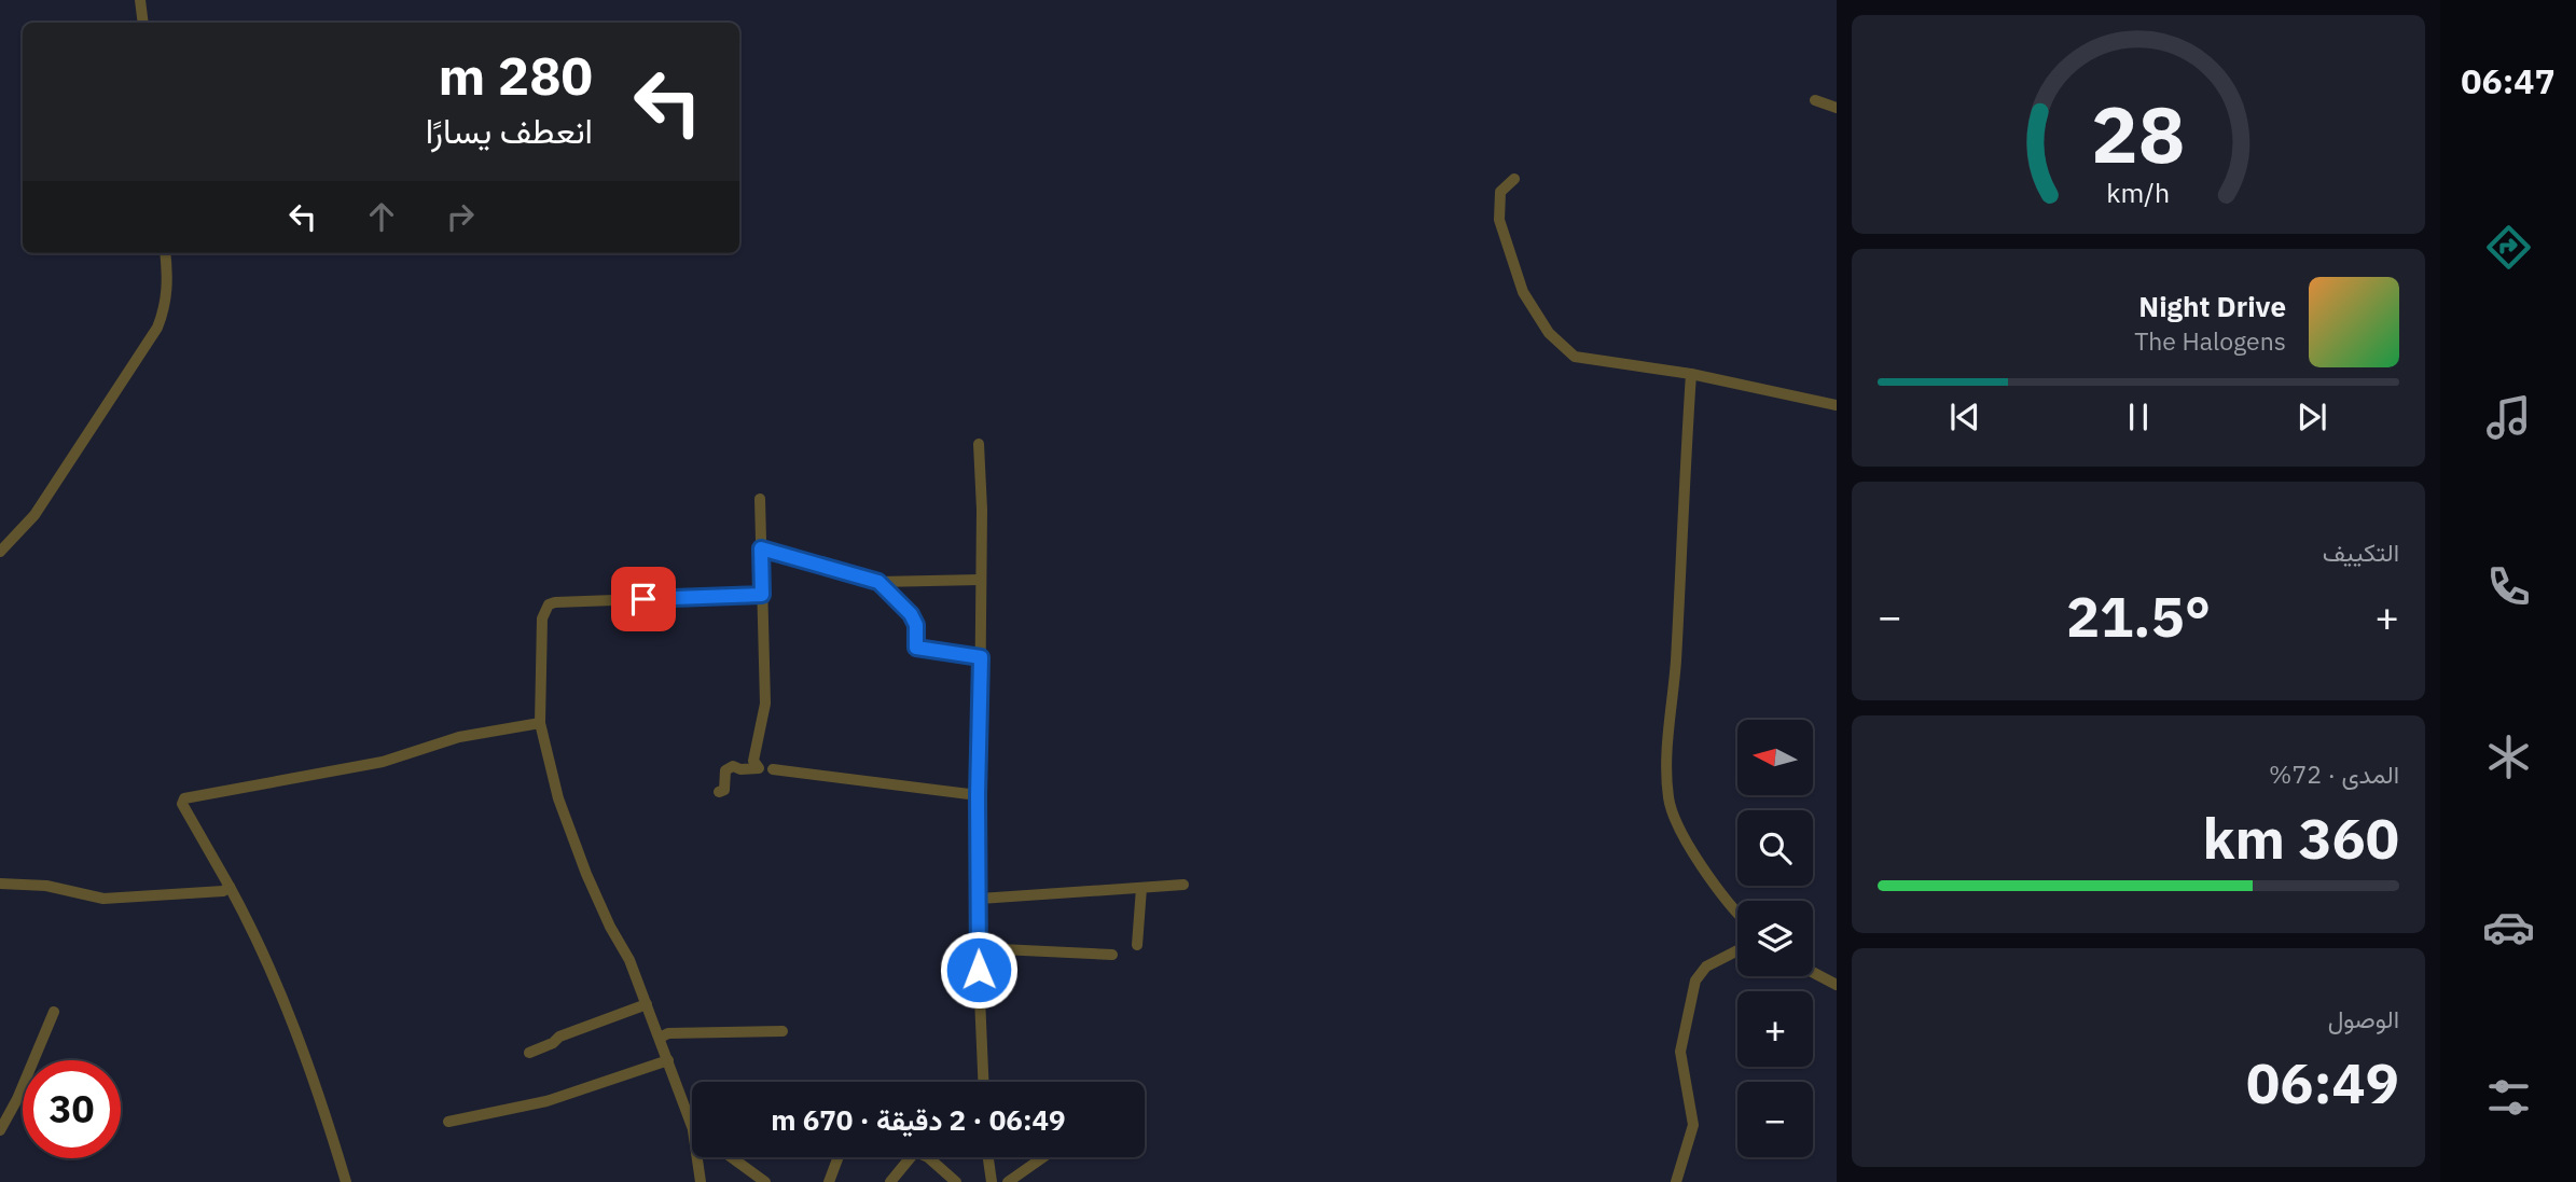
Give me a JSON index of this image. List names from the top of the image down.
{
  "north": "left",
  "page": {
    "tabs": "06:47",
    "turn": ["280 m", "انعطف يسارًا"],
    "song": ["Night Drive", "The Halogens"],
    "tile": [
      "التكييف",
      ["المدى · 72%", "360 km"],
      ["الوصول", "06:49"]
    ],
    "heat": ["−", "21.5°", "+"],
    "map_buttons": ["+", "−"],
    "limit": "30",
    "trip": "06:49 · 2 دقيقة · 670 m",
    "gauge": ["28", "km/h"]
  }
}
